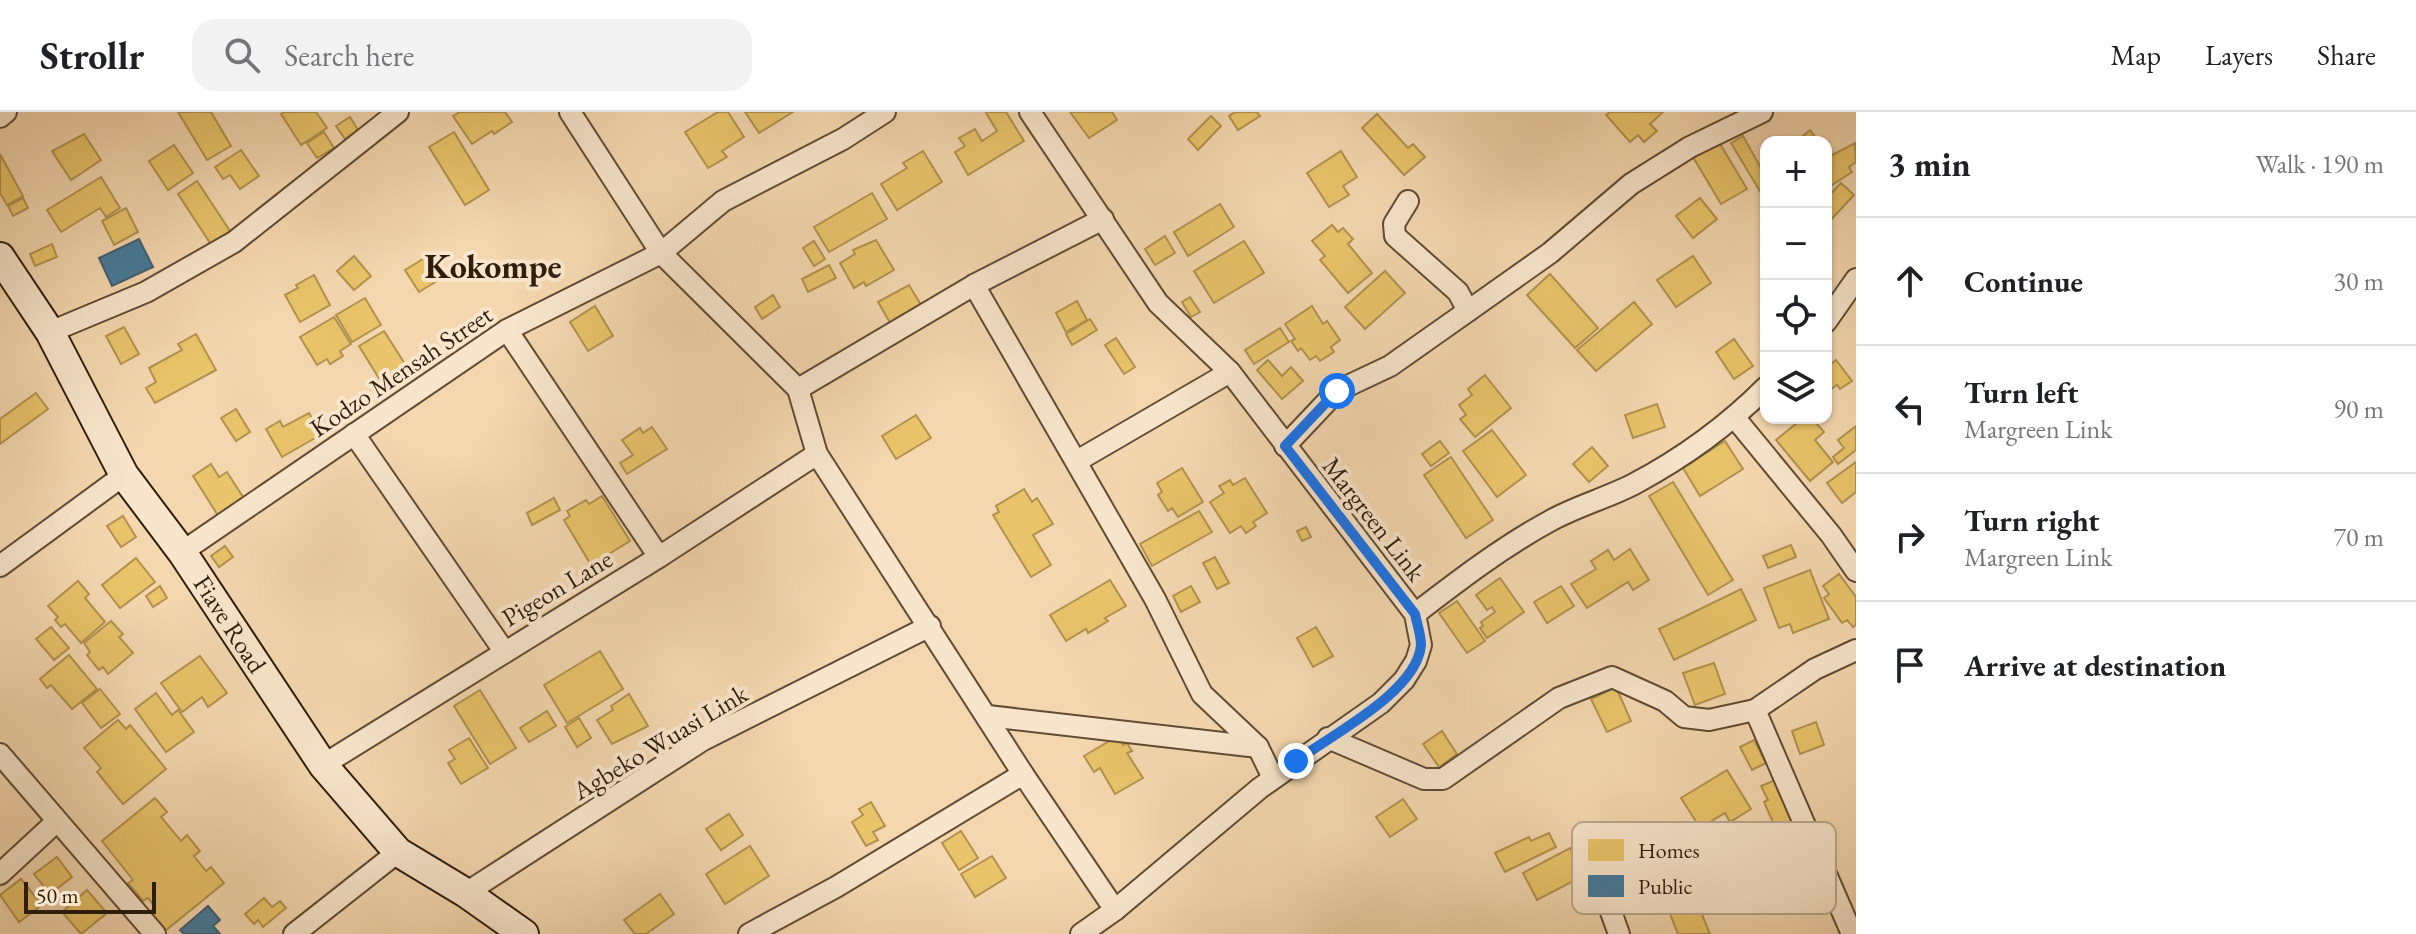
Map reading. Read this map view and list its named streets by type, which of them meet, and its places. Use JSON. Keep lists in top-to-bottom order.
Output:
{
  "streets": {
    "street": [
      "Kodzo Mensah Street",
      "Margreen Link",
      "Pigeon Lane",
      "Fiave Road",
      "Agbeko Wuasi Link"
    ]
  },
  "crossings": [
    ["Kodzo Mensah Street", "Fiave Road"],
    ["Pigeon Lane", "Fiave Road"],
    ["Fiave Road", "Agbeko Wuasi Link"]
  ],
  "districts": ["Kokompe"],
  "legend": ["Homes", "Public"],
  "scale_bar": "50 m",
  "page": {
    "header": "Strollr",
    "search": "Search here",
    "nav": ["Map", "Layers", "Share"],
    "heading": ["3 min", "Walk · 190 m"],
    "map_buttons": ["+", "−"],
    "list": [
      ["Continue", "30 m"],
      ["Turn left", "Margreen Link", "90 m"],
      ["Turn right", "Margreen Link", "70 m"],
      "Arrive at destination"
    ],
    "scale": "50 m"
  }
}
